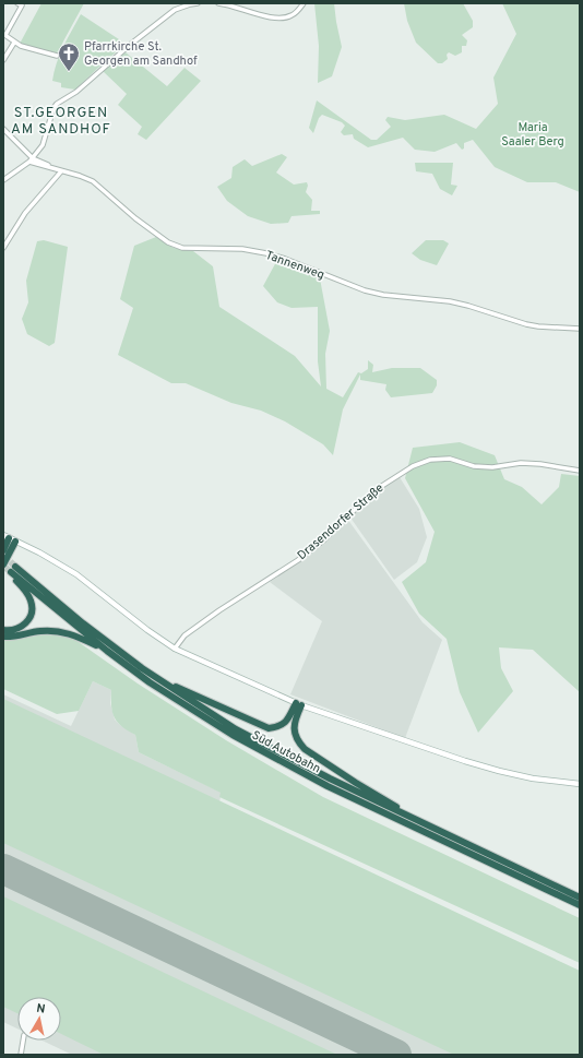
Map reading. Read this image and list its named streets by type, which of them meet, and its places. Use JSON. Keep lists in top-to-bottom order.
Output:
{
  "streets": {
    "highway": ["Süd Autobahn"],
    "street": ["Tannenweg", "Drasendorfer Straße"]
  },
  "districts": ["ST.GEORGEN AM SANDHOF"],
  "parks": ["Maria Saaler Berg"],
  "places": {
    "church": ["Pfarrkirche St. Georgen am Sandhof"]
  },
  "north": "top"
}
